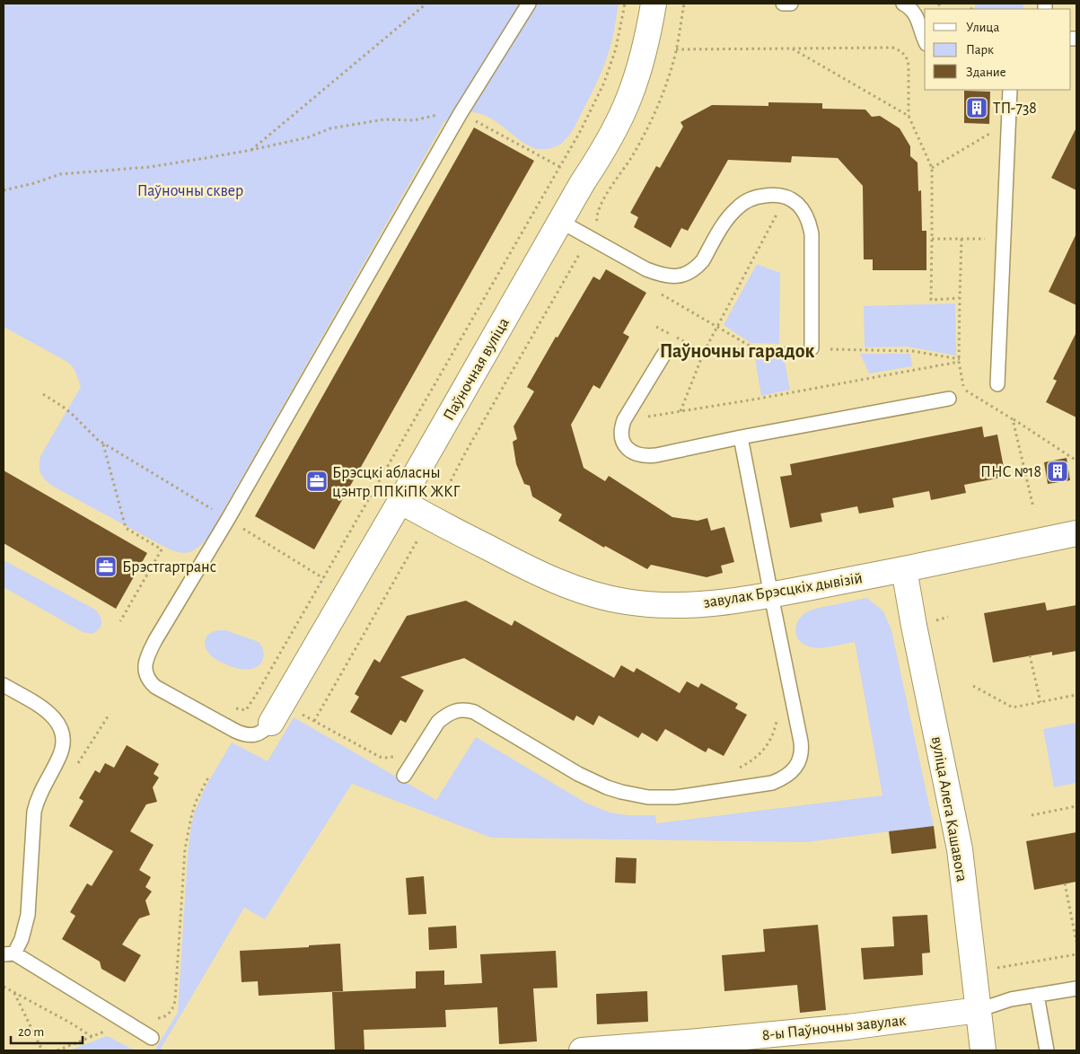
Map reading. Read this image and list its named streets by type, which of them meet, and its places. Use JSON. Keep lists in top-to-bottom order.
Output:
{
  "streets": {
    "street": [
      "Паўночная вуліца",
      "завулак Брэсцкіх дывізій",
      "вуліца Алега Кашавога",
      "8-ы Паўночны завулак"
    ]
  },
  "crossings": [
    ["Паўночная вуліца", "завулак Брэсцкіх дывізій"],
    ["завулак Брэсцкіх дывізій", "вуліца Алега Кашавога"],
    ["вуліца Алега Кашавога", "8-ы Паўночны завулак"]
  ],
  "districts": ["Паўночны гарадок"],
  "parks": ["Паўночны сквер"],
  "places": {
    "building": ["ТП-738", "ПНС №18"],
    "office": ["Брэсцкі абласны цэнтр ППКіПК ЖКГ", "Брэстгартранс"]
  },
  "legend": ["Улица", "Парк", "Здание"],
  "scale_bar": "20 m"
}
